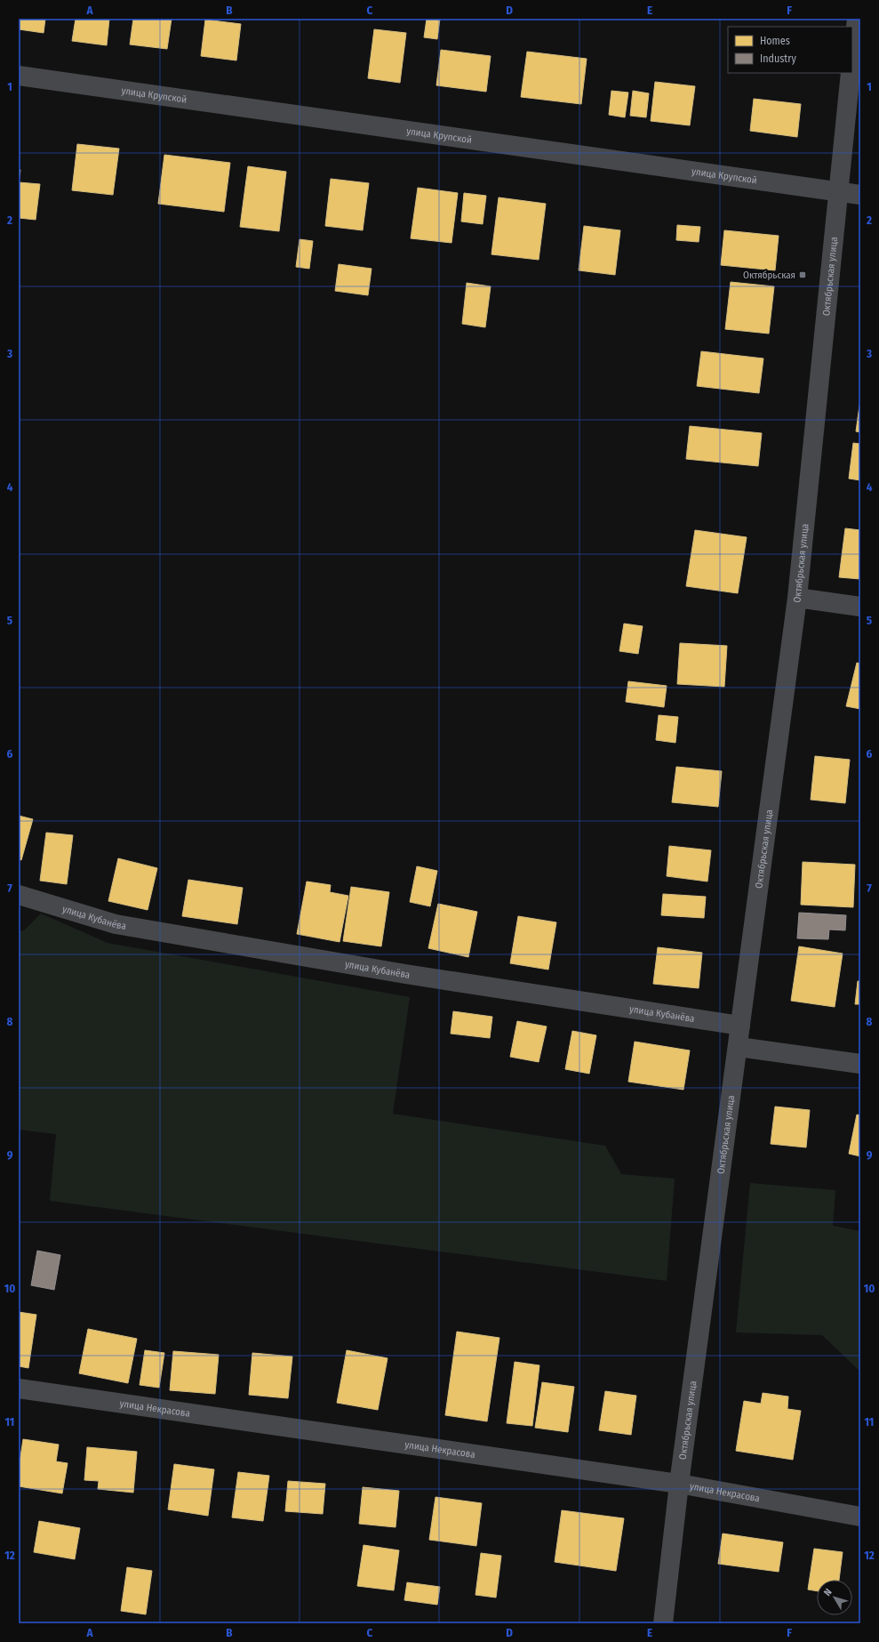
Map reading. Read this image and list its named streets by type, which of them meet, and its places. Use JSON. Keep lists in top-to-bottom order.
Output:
{
  "streets": {
    "street": [
      "улица Крупской",
      "Октябрьская улица",
      "улица Кубанёва",
      "улица Некрасова"
    ]
  },
  "crossings": [
    ["улица Крупской", "Октябрьская улица"],
    ["Октябрьская улица", "улица Кубанёва"],
    ["Октябрьская улица", "улица Некрасова"]
  ],
  "places": {
    "transit": ["Октябрьская"]
  },
  "legend": ["Homes", "Industry"],
  "north": "top left",
  "grid": {
    "columns": [
      "A",
      "B",
      "C",
      "D",
      "E",
      "F"
    ],
    "rows": [
      "1",
      "2",
      "3",
      "4",
      "5",
      "6",
      "7",
      "8",
      "9",
      "10",
      "11",
      "12"
    ]
  }
}
